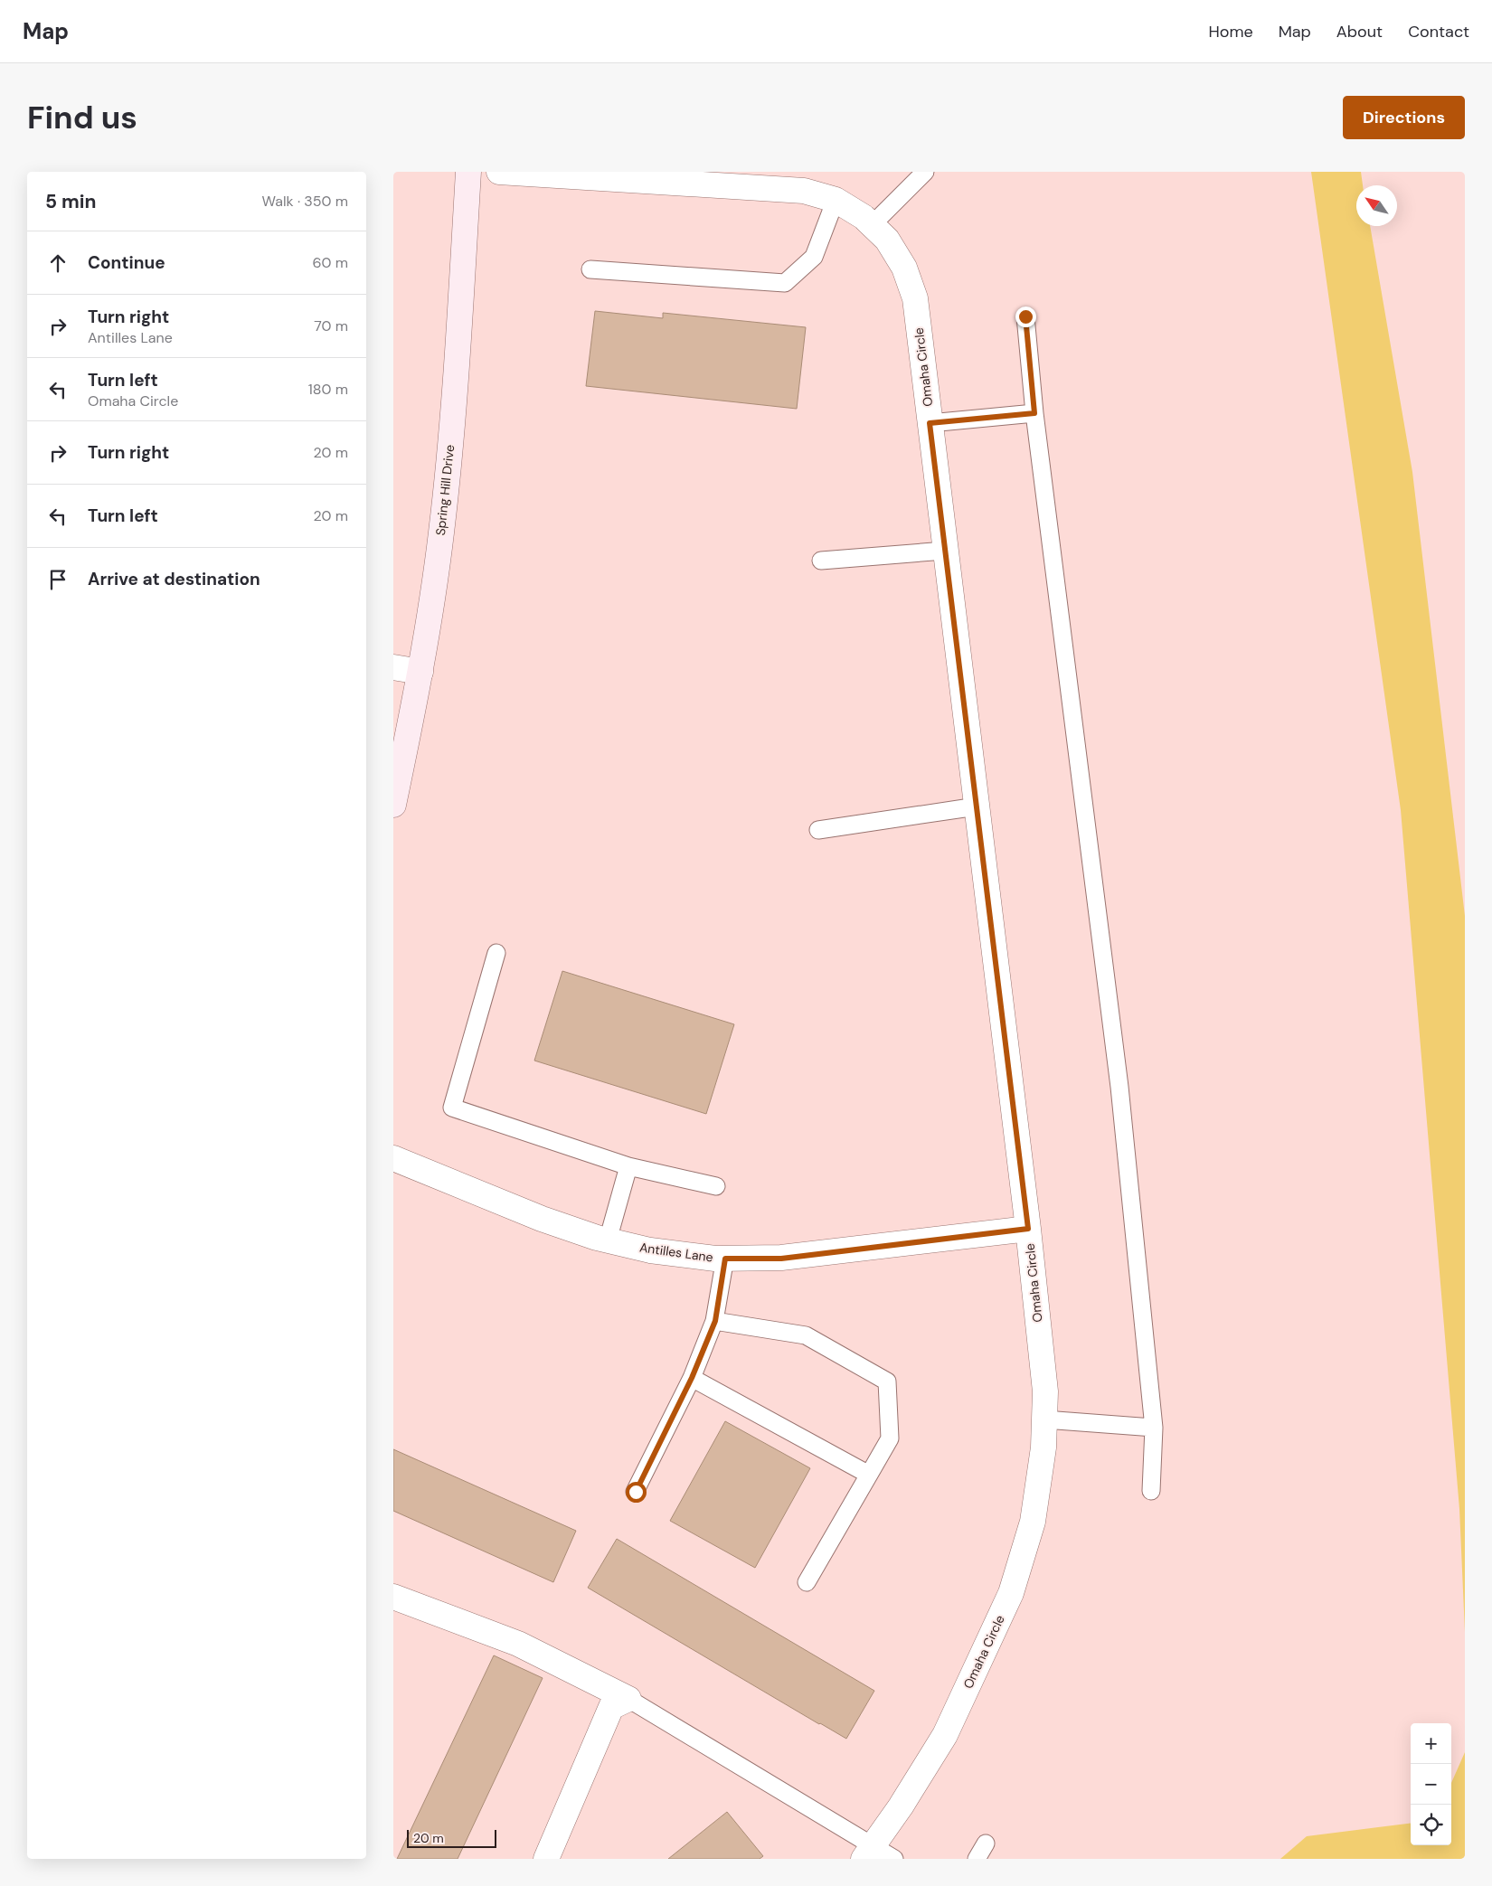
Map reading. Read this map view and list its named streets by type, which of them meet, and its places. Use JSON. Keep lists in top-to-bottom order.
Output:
{
  "streets": {
    "main road": ["Spring Hill Drive"],
    "street": ["Omaha Circle", "Antilles Lane"]
  },
  "crossings": [
    ["Omaha Circle", "Antilles Lane"]
  ],
  "scale_bar": "20 m",
  "north": "top left",
  "page": {
    "header": "Map",
    "nav": [
      "Home",
      "Map",
      "About",
      "Contact"
    ],
    "buttons": "Directions",
    "title": "Find us",
    "heading": ["5 min", "Walk · 350 m"],
    "list": [
      ["Continue", "60 m"],
      ["Turn right", "Antilles Lane", "70 m"],
      ["Turn left", "Omaha Circle", "180 m"],
      ["Turn right", "20 m"],
      ["Turn left", "20 m"],
      "Arrive at destination"
    ],
    "map_buttons": ["+", "−"],
    "scale": "20 m"
  }
}
